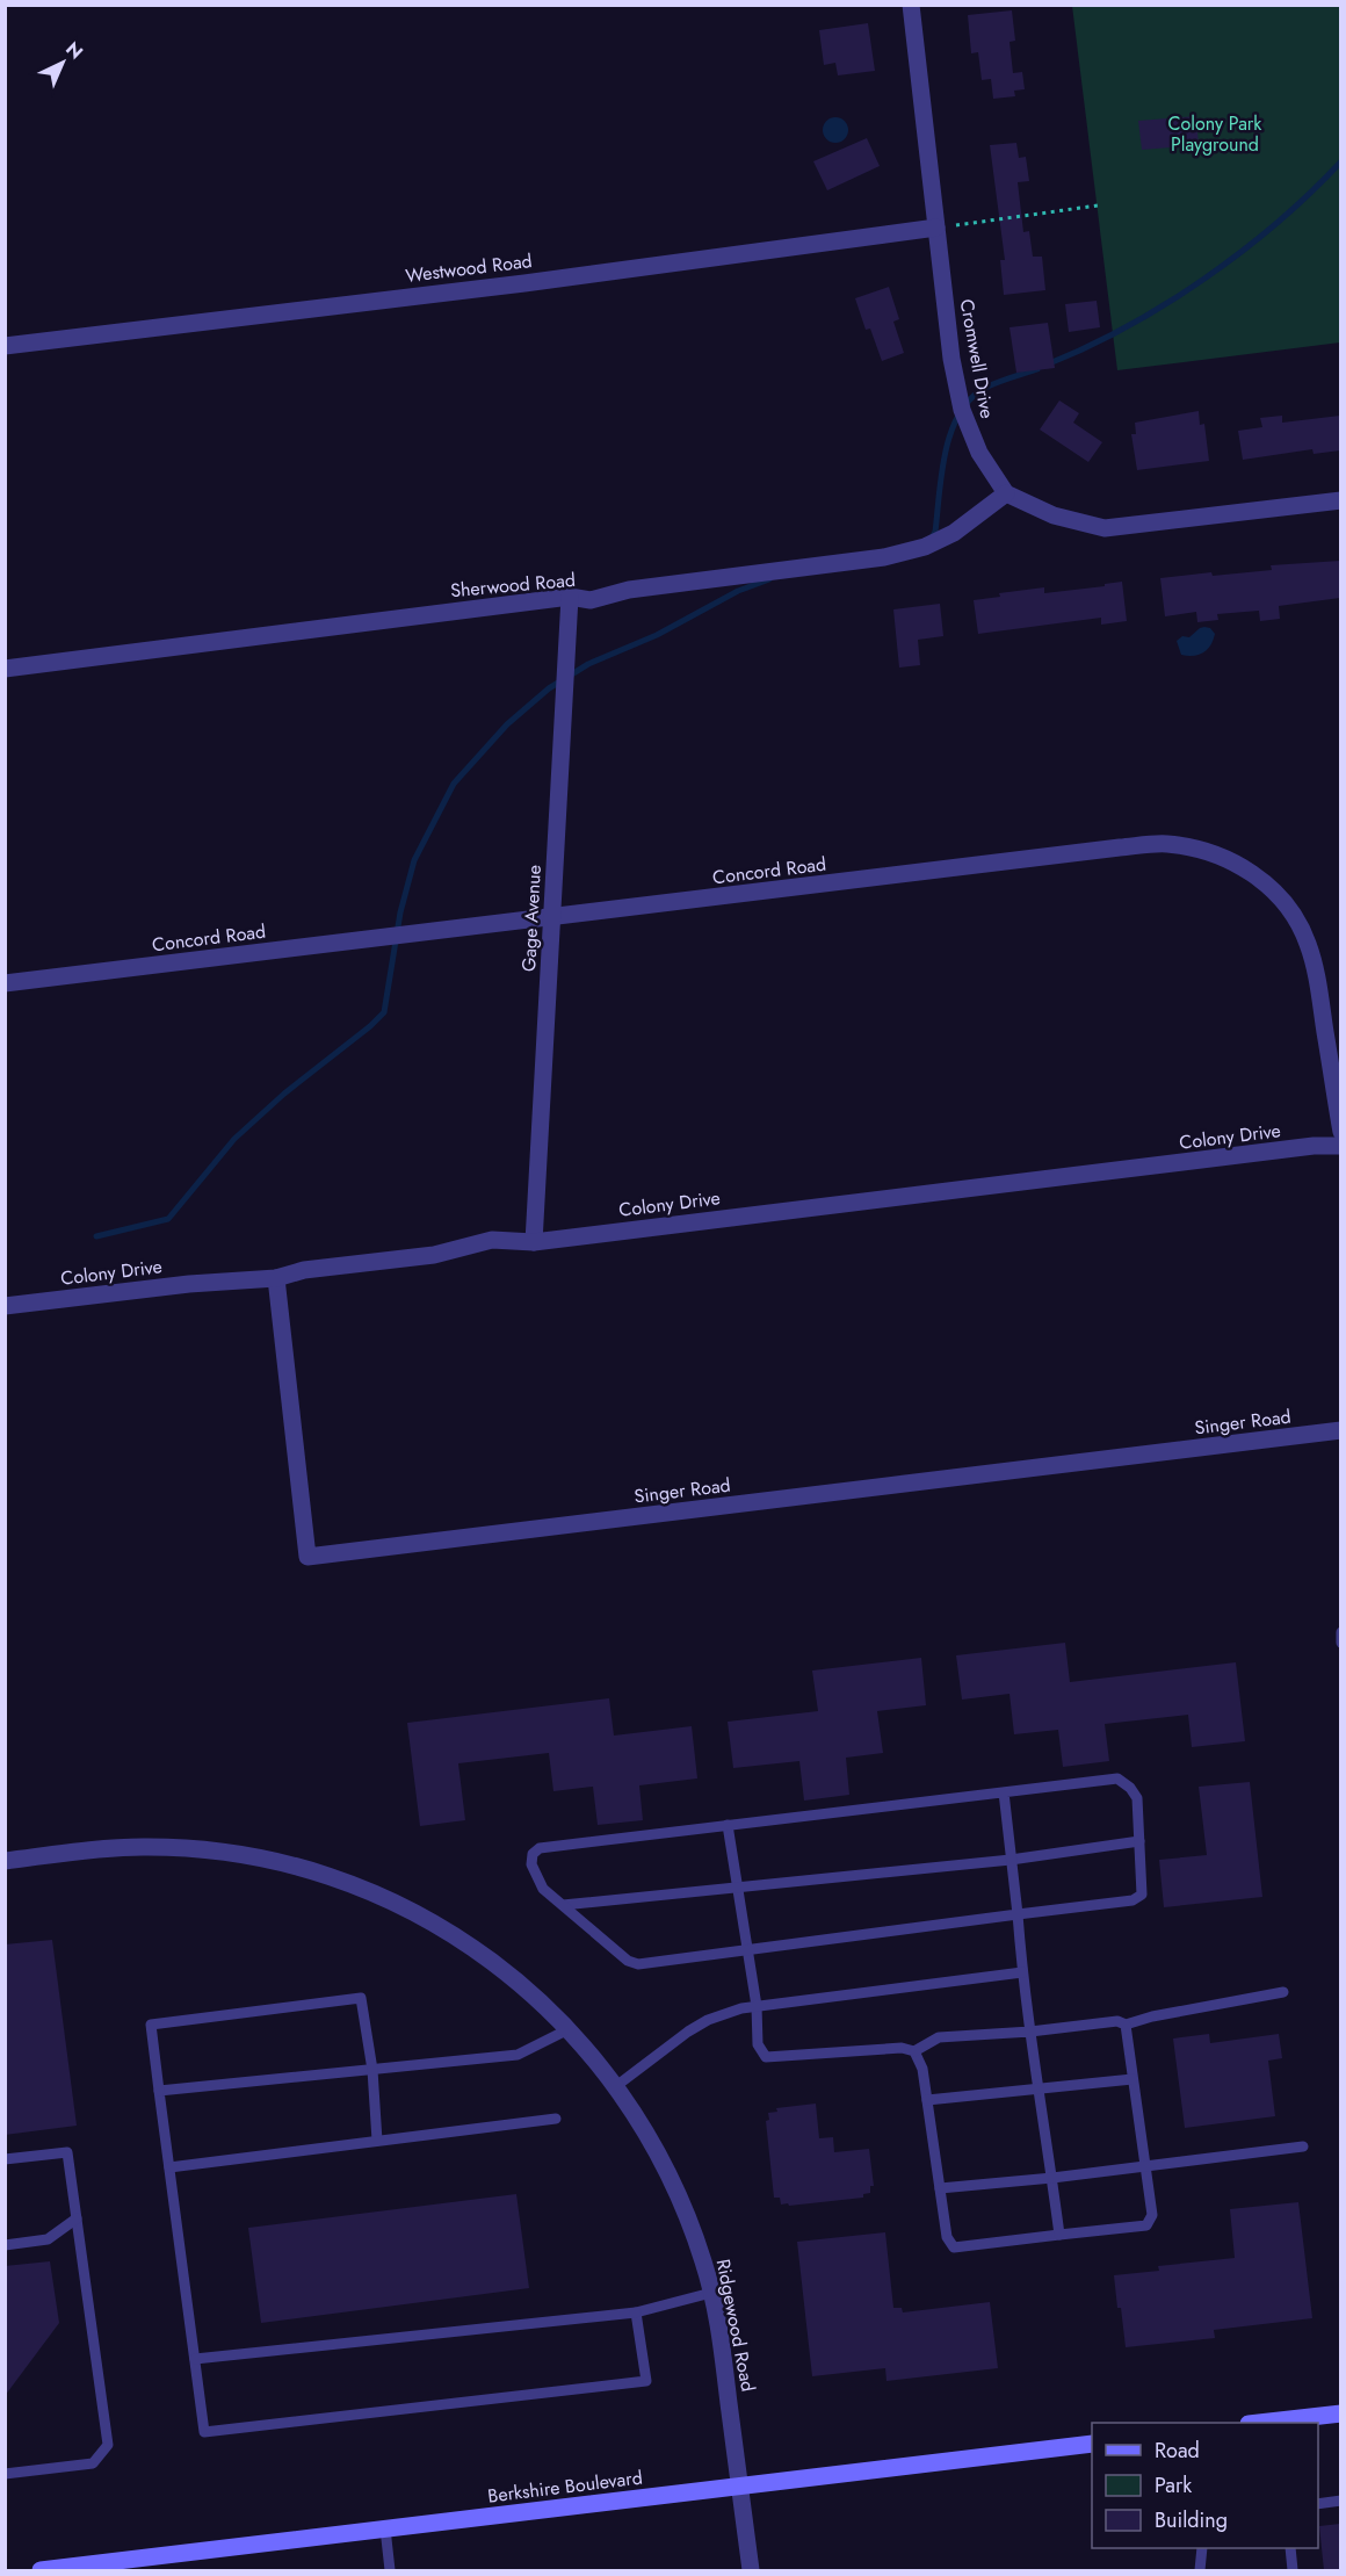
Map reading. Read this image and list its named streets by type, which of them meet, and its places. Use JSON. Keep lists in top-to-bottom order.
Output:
{
  "streets": {
    "main road": ["Berkshire Boulevard"],
    "street": [
      "Westwood Road",
      "Cromwell Drive",
      "Sherwood Road",
      "Concord Road",
      "Gage Avenue",
      "Colony Drive",
      "Singer Road",
      "Ridgewood Road"
    ]
  },
  "crossings": [
    ["Westwood Road", "Cromwell Drive"],
    ["Cromwell Drive", "Sherwood Road"],
    ["Sherwood Road", "Gage Avenue"],
    ["Concord Road", "Gage Avenue"],
    ["Gage Avenue", "Colony Drive"],
    ["Colony Drive", "Singer Road"],
    ["Ridgewood Road", "Berkshire Boulevard"]
  ],
  "parks": ["Colony Park Playground"],
  "legend": ["Road", "Park", "Building"],
  "north": "top right"
}
